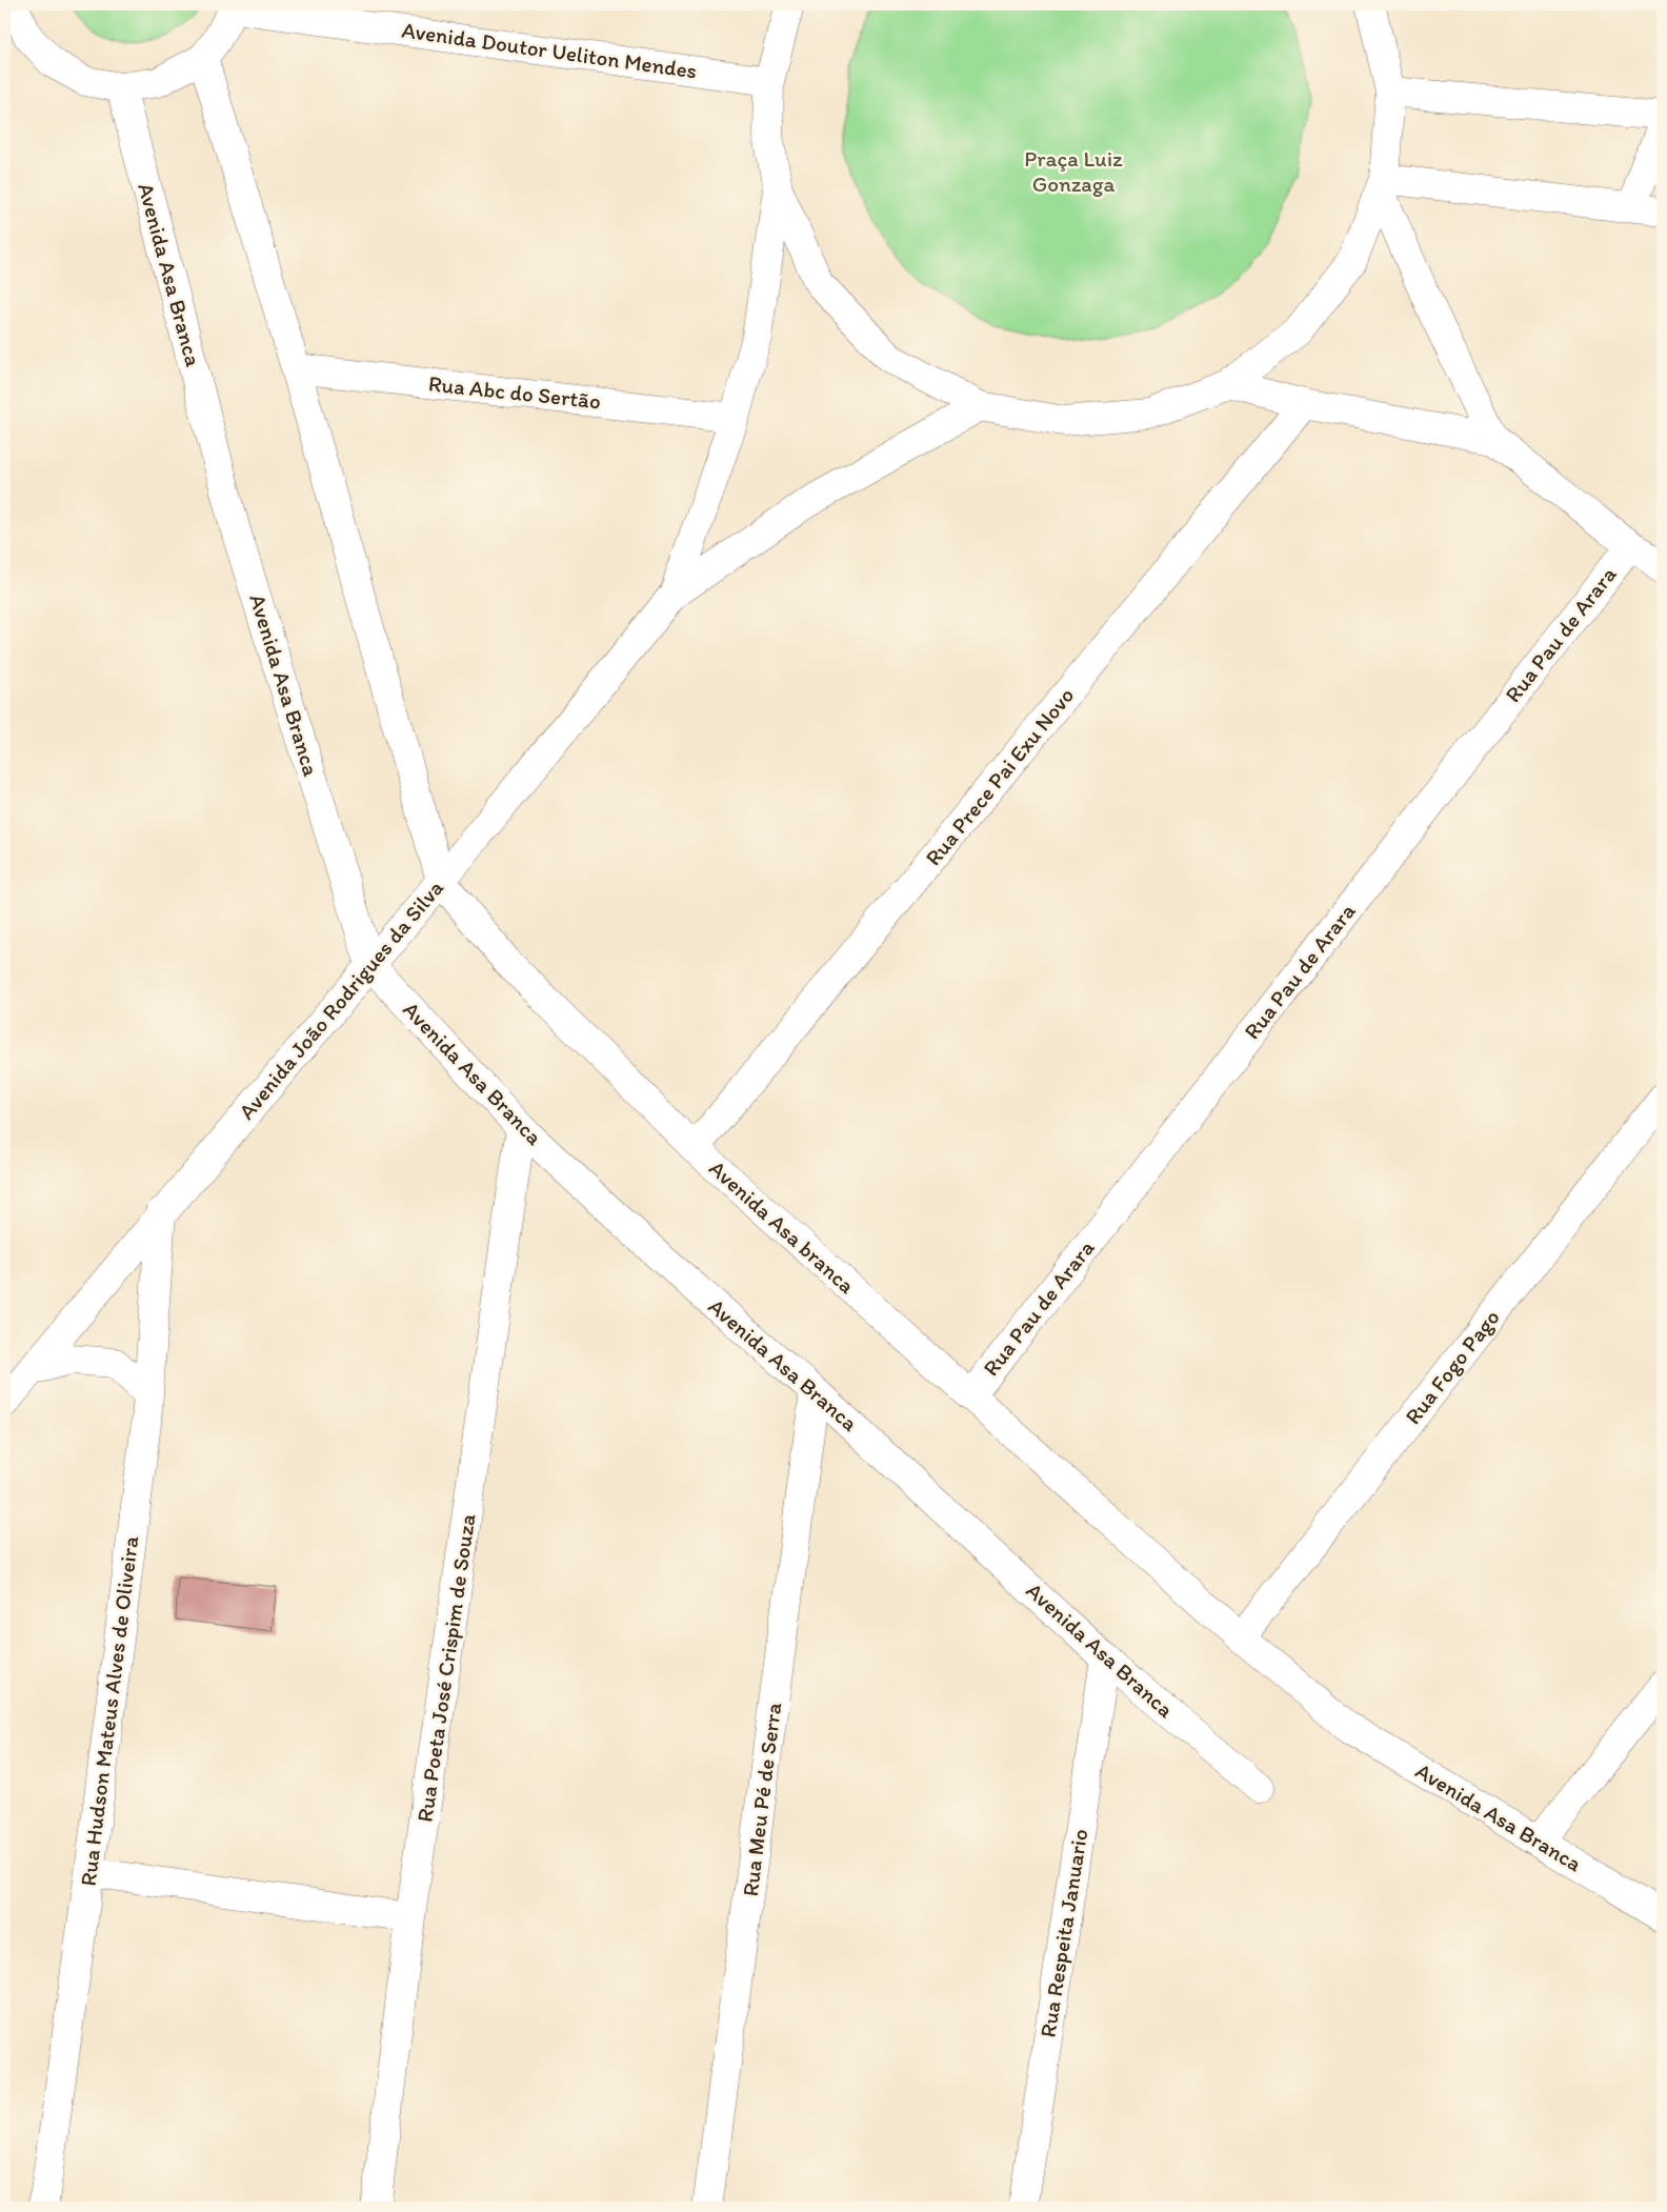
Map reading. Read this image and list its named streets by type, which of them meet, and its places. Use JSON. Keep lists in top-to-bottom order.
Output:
{
  "streets": {
    "street": [
      "Avenida Doutor Ueliton Mendes",
      "Avenida Asa Branca",
      "Rua Abc do Sertão",
      "Rua Pau de Arara",
      "Rua Prece Pai Exu Novo",
      "Avenida João Rodrigues da Silva",
      "Avenida Asa branca",
      "Rua Fogo Pago",
      "Rua Poeta José Crispim de Souza",
      "Rua Hudson Mateus Alves de Oliveira",
      "Rua Meu Pé de Serra",
      "Rua Respeita Januario"
    ]
  },
  "crossings": [
    ["Avenida Asa Branca", "Avenida João Rodrigues da Silva"],
    ["Avenida Asa Branca", "Avenida Asa branca"],
    ["Avenida Asa Branca", "Rua Fogo Pago"],
    ["Avenida Asa Branca", "Rua Poeta José Crispim de Souza"],
    ["Avenida Asa Branca", "Rua Meu Pé de Serra"],
    ["Avenida Asa Branca", "Rua Respeita Januario"],
    ["Rua Abc do Sertão", "Avenida João Rodrigues da Silva"],
    ["Rua Pau de Arara", "Avenida Asa branca"],
    ["Rua Prece Pai Exu Novo", "Avenida Asa branca"],
    ["Avenida João Rodrigues da Silva", "Avenida Asa branca"],
    ["Avenida João Rodrigues da Silva", "Rua Hudson Mateus Alves de Oliveira"]
  ],
  "parks": ["Praça Luiz Gonzaga"]
}
